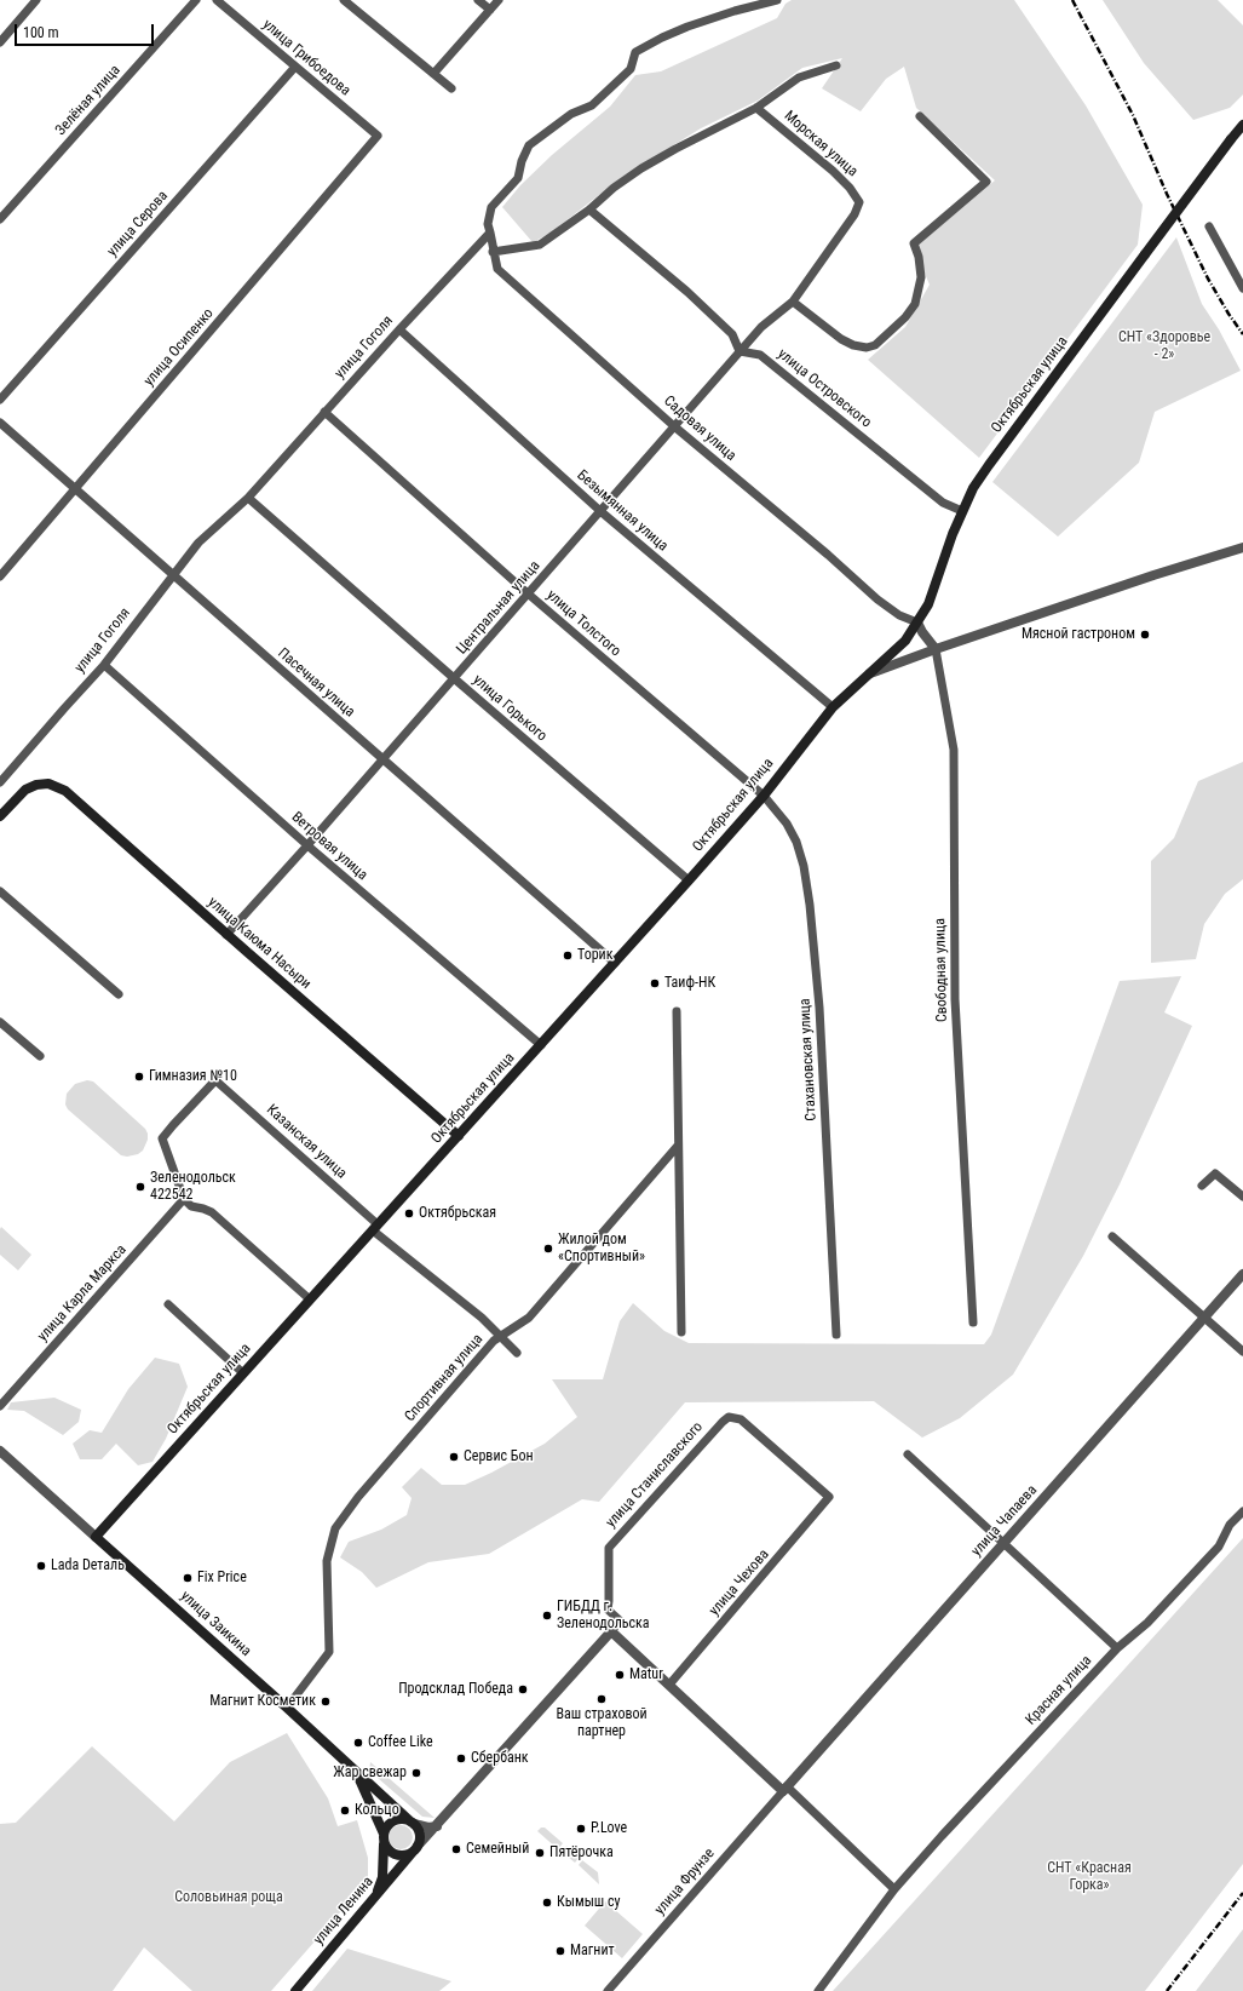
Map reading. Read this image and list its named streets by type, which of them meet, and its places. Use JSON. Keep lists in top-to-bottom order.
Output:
{
  "streets": {
    "main road": [
      "Октябрьская улица",
      "улица Каюма Насыри",
      "улица Заикина",
      "улица Ленина"
    ],
    "street": [
      "улица Грибоедова",
      "Зелёная улица",
      "Морская улица",
      "улица Серова",
      "улица Осипенко",
      "улица Гоголя",
      "улица Островского",
      "Садовая улица",
      "Безымянная улица",
      "Центральная улица",
      "улица Толстого",
      "Пасечная улица",
      "улица Горького",
      "Ветровая улица",
      "Свободная улица",
      "Стахановская улица",
      "Казанская улица",
      "улица Карла Маркса",
      "Спортивная улица",
      "улица Станиславского",
      "улица Чапаева",
      "улица Чехова",
      "Красная улица",
      "улица Фрунзе"
    ]
  },
  "crossings": [
    ["улица Грибоедова", "улица Серова"],
    ["улица Грибоедова", "улица Осипенко"],
    ["Морская улица", "Центральная улица"],
    ["улица Осипенко", "Пасечная улица"],
    ["улица Гоголя", "Садовая улица"],
    ["улица Гоголя", "Безымянная улица"],
    ["улица Гоголя", "улица Толстого"],
    ["улица Гоголя", "Пасечная улица"],
    ["улица Гоголя", "улица Горького"],
    ["улица Гоголя", "Ветровая улица"],
    ["Октябрьская улица", "улица Островского"],
    ["Октябрьская улица", "Садовая улица"],
    ["Октябрьская улица", "Безымянная улица"],
    ["Октябрьская улица", "улица Толстого"],
    ["Октябрьская улица", "Пасечная улица"],
    ["Октябрьская улица", "улица Горького"],
    ["Октябрьская улица", "Ветровая улица"],
    ["Октябрьская улица", "улица Каюма Насыри"],
    ["Октябрьская улица", "Свободная улица"],
    ["Октябрьская улица", "Стахановская улица"],
    ["Октябрьская улица", "Казанская улица"],
    ["Октябрьская улица", "улица Заикина"],
    ["улица Островского", "Центральная улица"],
    ["Садовая улица", "Центральная улица"],
    ["Садовая улица", "Свободная улица"],
    ["Безымянная улица", "Центральная улица"],
    ["Центральная улица", "улица Толстого"],
    ["Центральная улица", "Пасечная улица"],
    ["Центральная улица", "улица Горького"],
    ["Центральная улица", "Ветровая улица"],
    ["Центральная улица", "улица Каюма Насыри"],
    ["улица Толстого", "Стахановская улица"],
    ["Казанская улица", "улица Карла Маркса"],
    ["Казанская улица", "Спортивная улица"],
    ["Спортивная улица", "улица Заикина"],
    ["улица Станиславского", "улица Чехова"],
    ["улица Станиславского", "улица Ленина"],
    ["улица Чапаева", "улица Фрунзе"],
    ["улица Заикина", "улица Ленина"]
  ],
  "parks": ["СНТ «Здоровье - 2»", "СНТ «Красная Горка»", "Соловьиная роща"],
  "places": [
    "Мясной гастроном",
    "Торик",
    "Таиф-НК",
    "Гимназия №10",
    "Зеленодольск 422542",
    "Октябрьская",
    "Жилой дом «Спортивный»",
    "Сервис Бон",
    "Lada Dеталь",
    "Fix Price",
    "ГИБДД г. Зеленодольска",
    "Matur",
    "Продсклад Победа",
    "Ваш страховой партнер",
    "Магнит Косметик",
    "Coffee Like",
    "Сбербанк",
    "Жар свежар",
    "Кольцо",
    "P.Love",
    "Семейный",
    "Пятёрочка",
    "Кымыш су",
    "Магнит"
  ],
  "scale_bar": "100 m"
}
